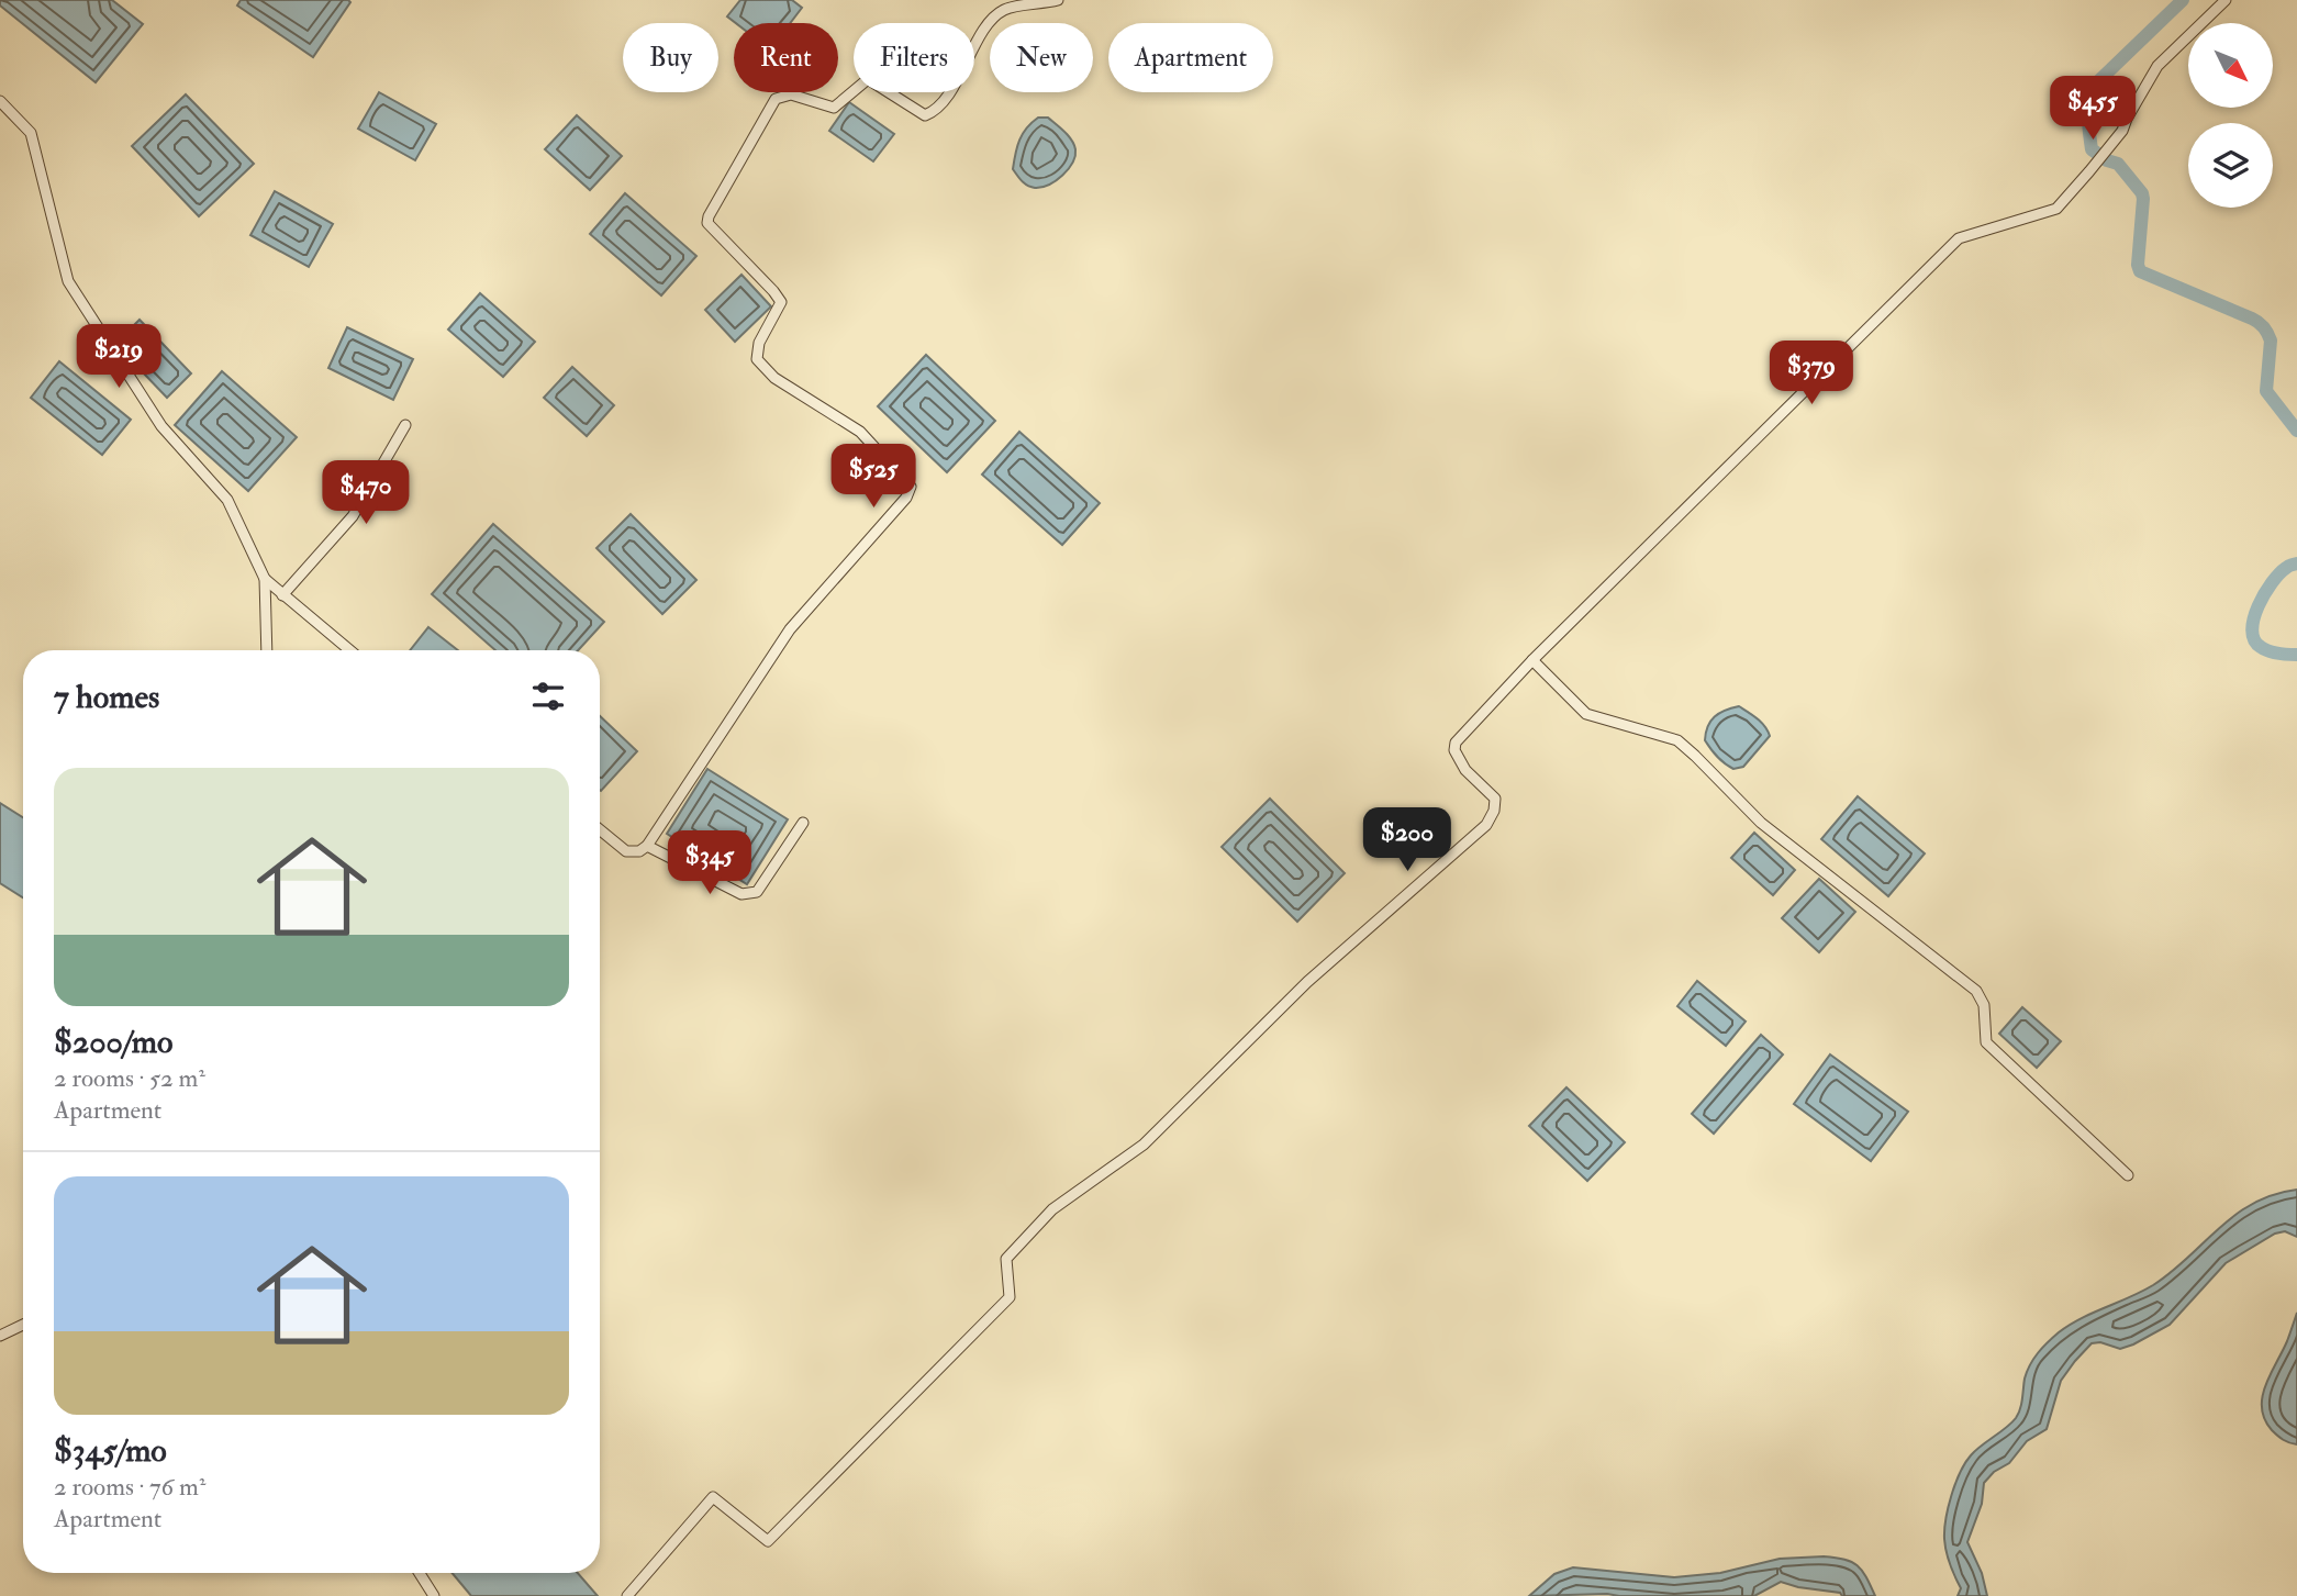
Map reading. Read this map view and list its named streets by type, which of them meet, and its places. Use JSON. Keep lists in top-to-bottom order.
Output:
{
  "north": "bottom right",
  "page": {
    "chip": [
      "Buy",
      "Rent",
      "Filters",
      "New",
      "Apartment"
    ],
    "price": [
      "$455",
      "$219",
      "$379",
      "$525",
      "$470",
      "$200",
      "$345"
    ],
    "heading": "7 homes",
    "list": [
      {
        "name": "$200/mo",
        "note": "2 rooms · 52 m² · Apartment"
      },
      {
        "name": "$345/mo",
        "note": "2 rooms · 76 m² · Apartment"
      }
    ]
  }
}
